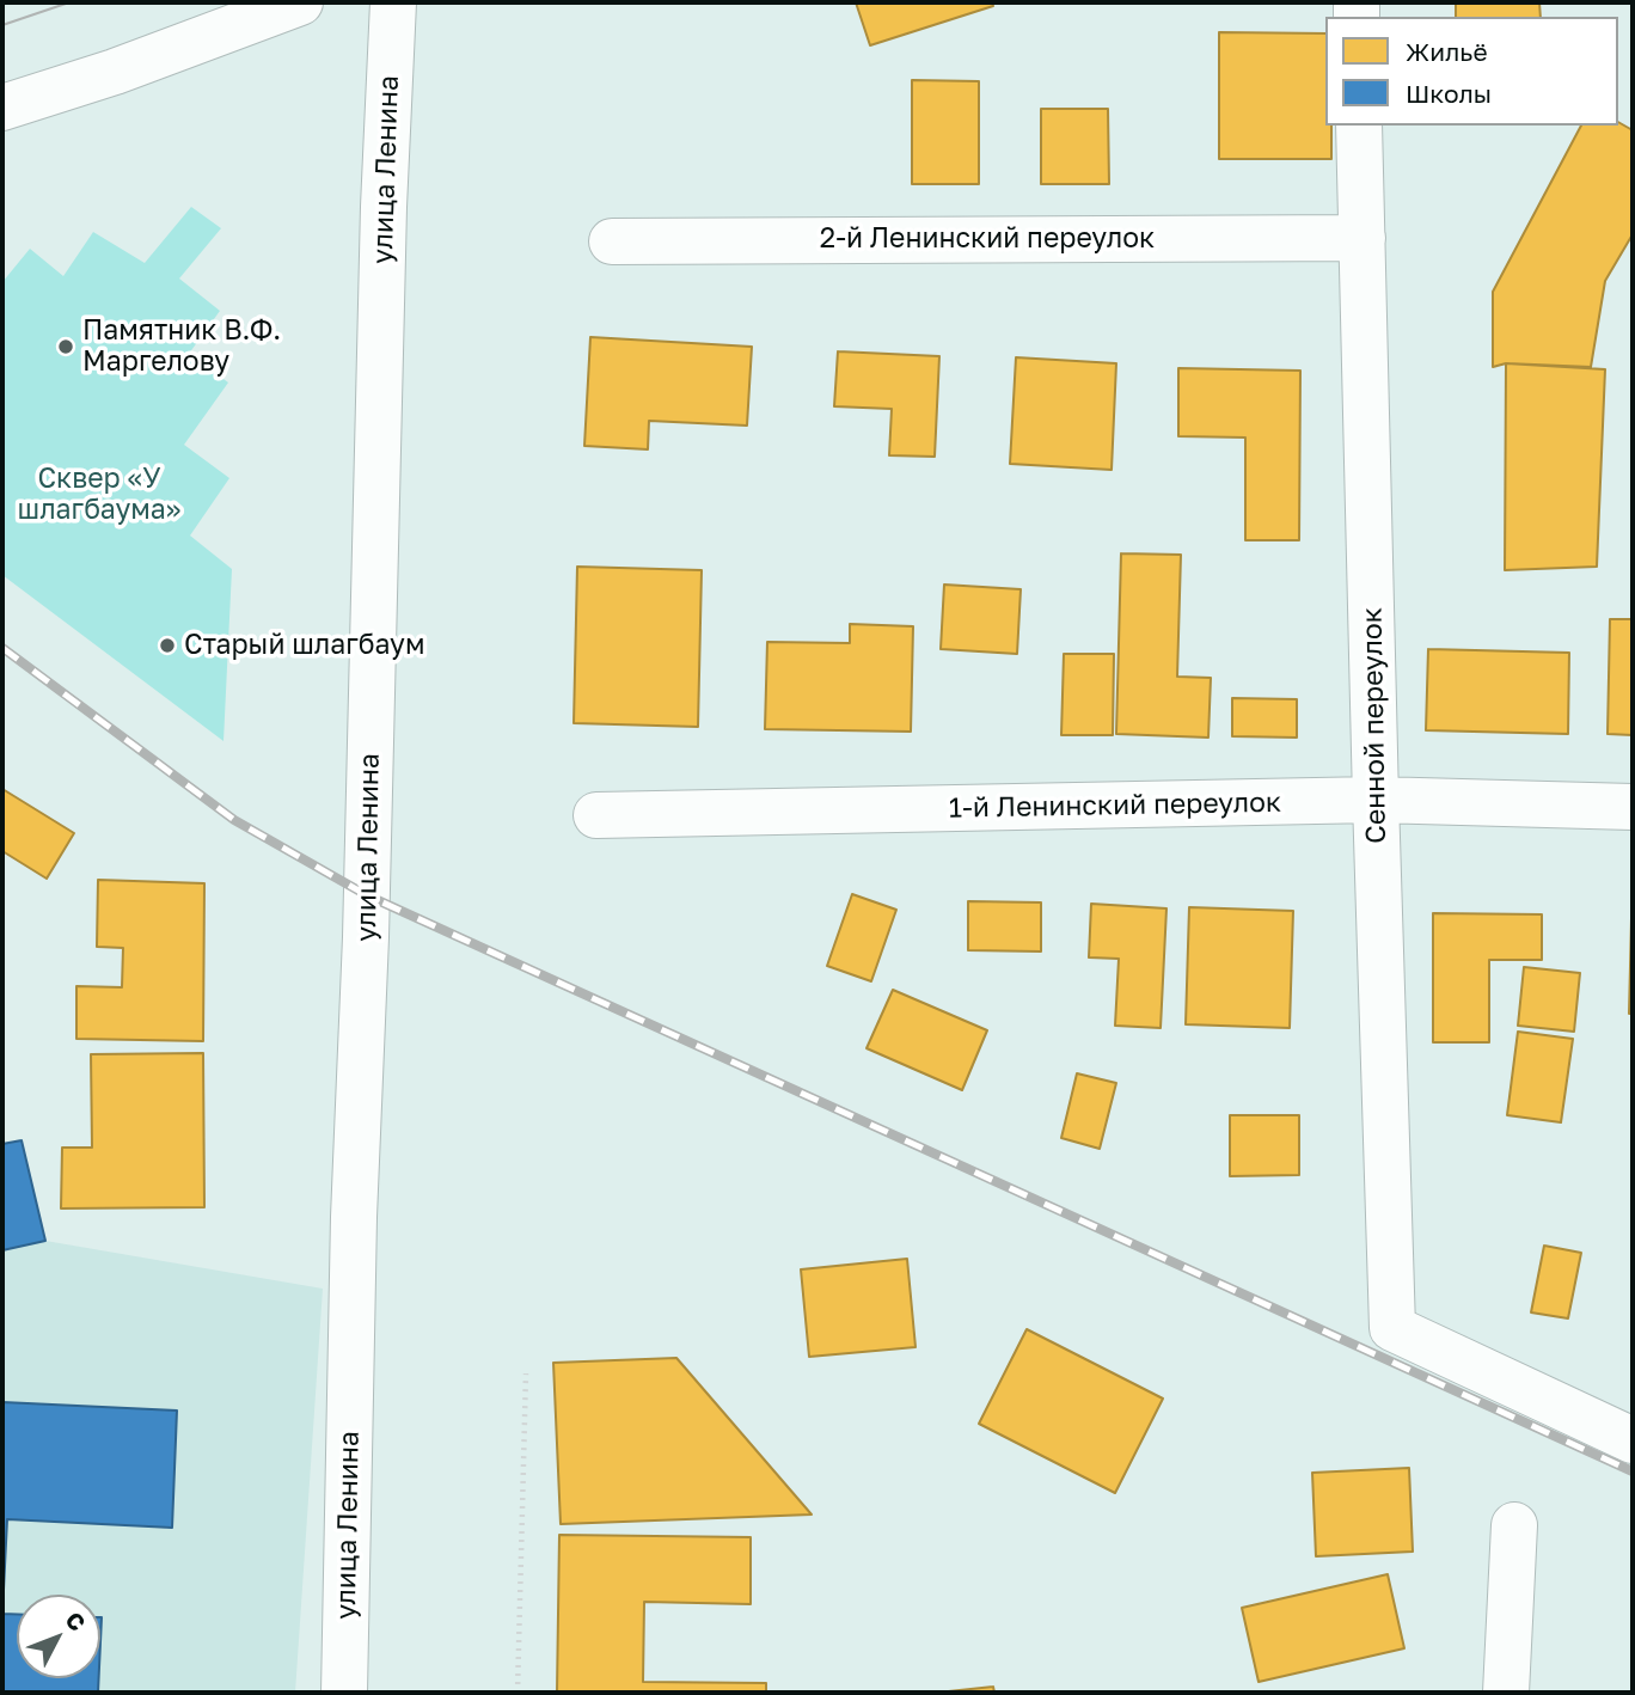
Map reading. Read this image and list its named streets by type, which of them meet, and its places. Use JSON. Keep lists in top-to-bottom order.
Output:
{
  "streets": {
    "street": [
      "улица Ленина",
      "2-й Ленинский переулок",
      "Сенной переулок",
      "1-й Ленинский переулок"
    ]
  },
  "crossings": [
    ["2-й Ленинский переулок", "Сенной переулок"],
    ["Сенной переулок", "1-й Ленинский переулок"]
  ],
  "parks": ["Сквер «У шлагбаума»"],
  "places": ["Памятник В.Ф. Маргелову", "Старый шлагбаум"],
  "legend": ["Жильё", "Школы"],
  "north": "top right"
}
